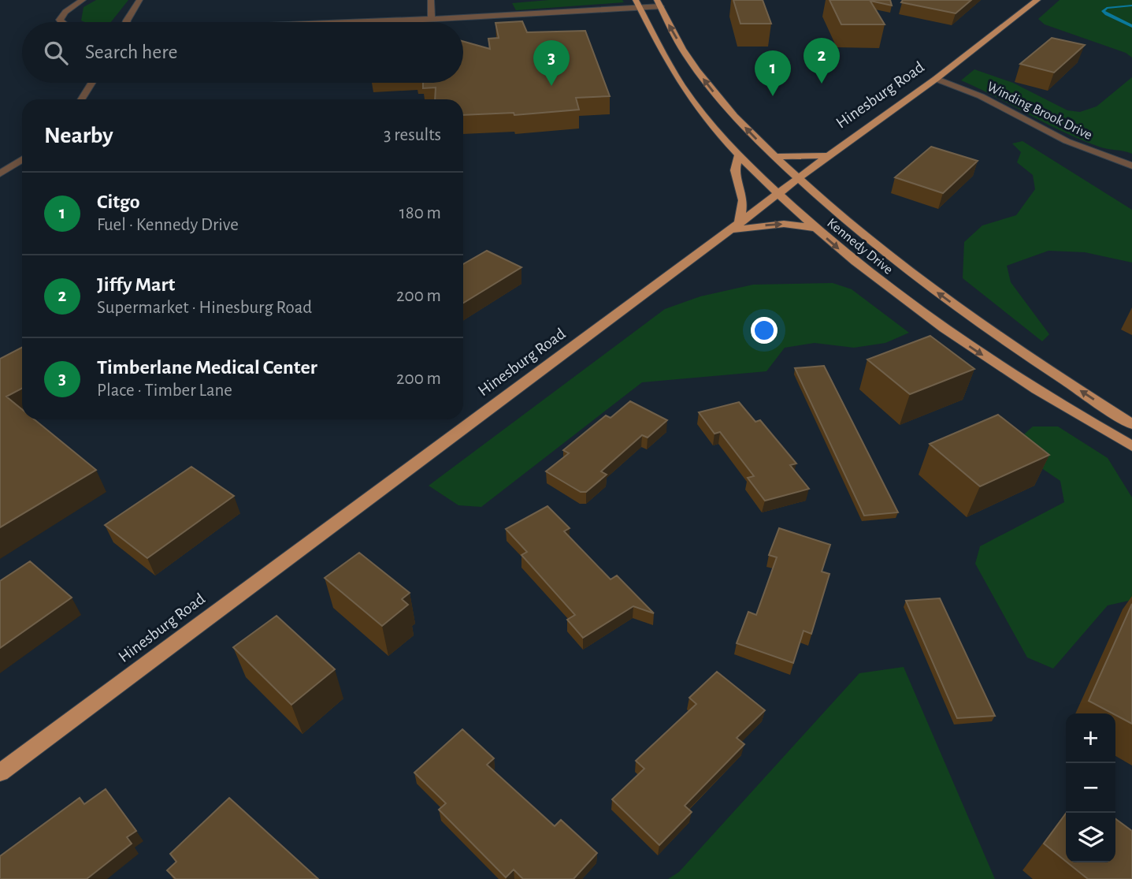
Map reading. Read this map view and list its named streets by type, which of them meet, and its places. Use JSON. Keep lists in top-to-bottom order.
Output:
{
  "streets": {
    "main road": ["Hinesburg Road", "Kennedy Drive"],
    "street": ["Winding Brook Drive"]
  },
  "crossings": [
    ["Hinesburg Road", "Winding Brook Drive"],
    ["Hinesburg Road", "Kennedy Drive"]
  ],
  "page": {
    "search": "Search here",
    "pins": ["2", "3", "1"],
    "heading": ["Nearby", "3 results"],
    "list": [
      {
        "mark": "1",
        "name": "Citgo",
        "note": "Fuel · Kennedy Drive",
        "value": "180 m"
      },
      {
        "mark": "2",
        "name": "Jiffy Mart",
        "note": "Supermarket · Hinesburg Road",
        "value": "200 m"
      },
      {
        "mark": "3",
        "name": "Timberlane Medical Center",
        "note": "Place · Timber Lane",
        "value": "200 m"
      }
    ],
    "map_buttons": ["+", "−"]
  }
}
